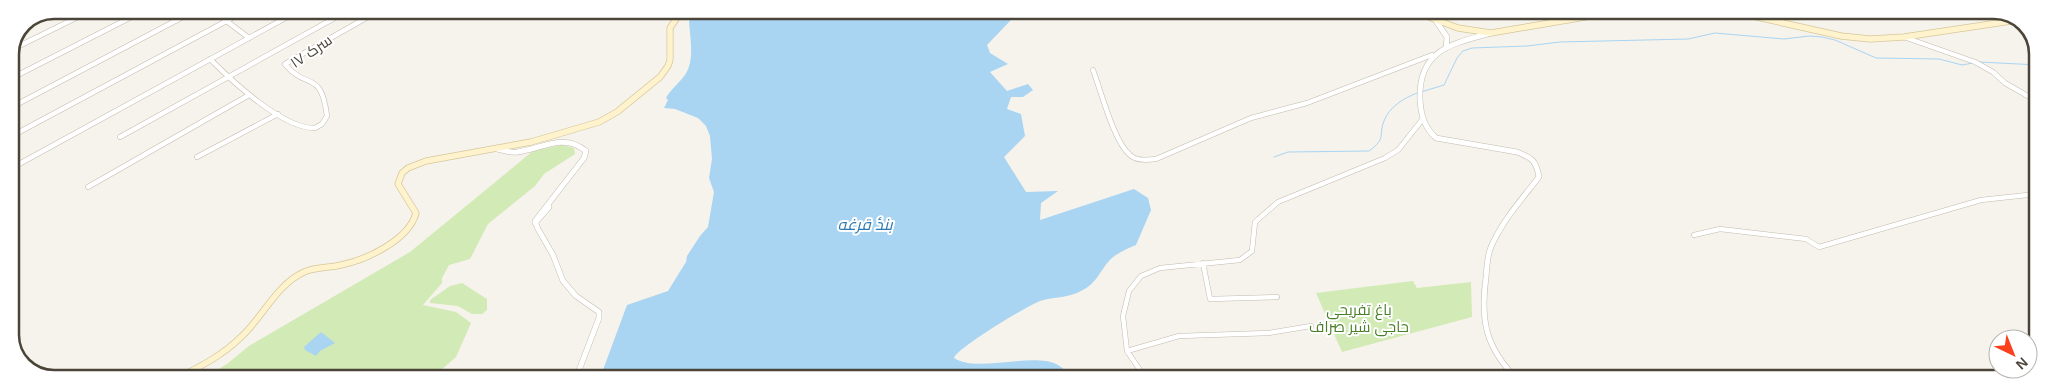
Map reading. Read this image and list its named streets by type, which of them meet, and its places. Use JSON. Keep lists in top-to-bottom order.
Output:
{
  "streets": {
    "street": ["سرک ۱۷"]
  },
  "water": ["بندٔ قرغه"],
  "parks": ["باغ تفریحی حاجی شیر صراف"],
  "north": "bottom right"
}
